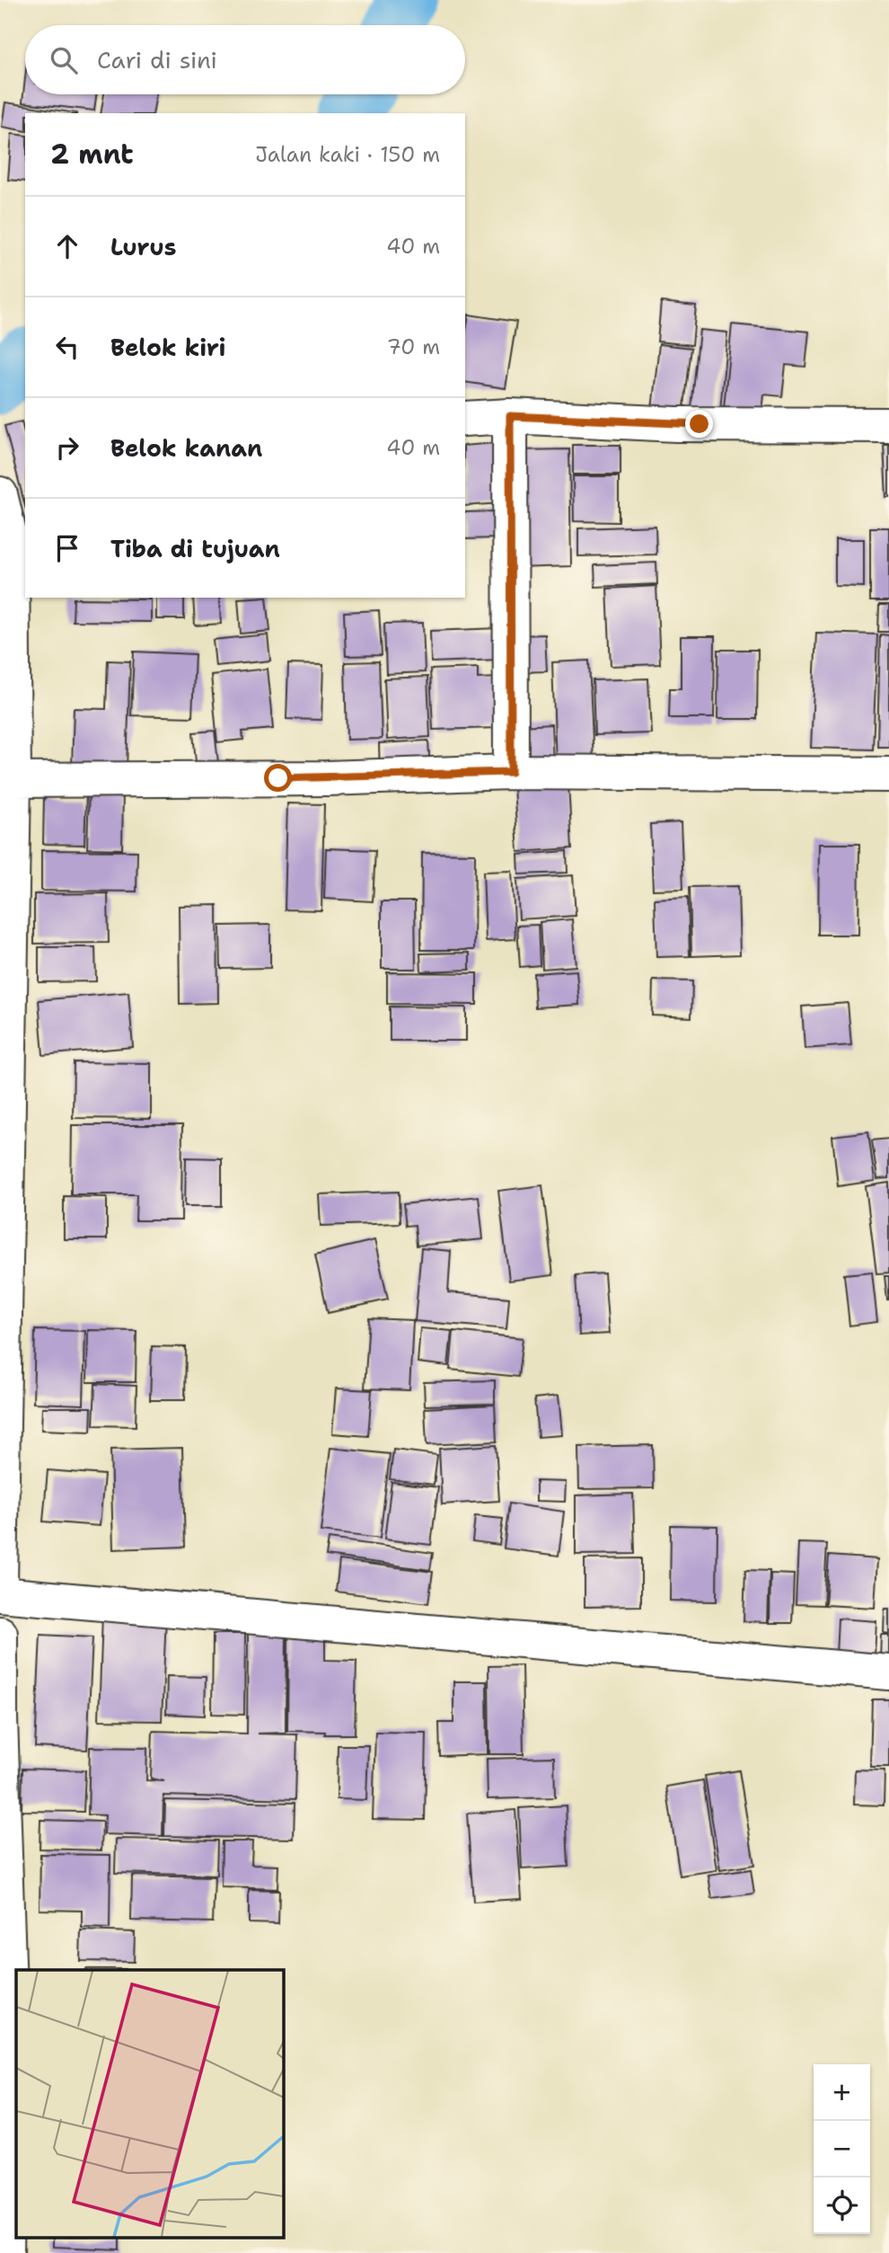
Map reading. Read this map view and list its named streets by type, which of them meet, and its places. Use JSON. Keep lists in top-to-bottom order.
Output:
{
  "page": {
    "search": "Cari di sini",
    "heading": ["2 mnt", "Jalan kaki · 150 m"],
    "list": [
      ["Lurus", "40 m"],
      ["Belok kiri", "70 m"],
      ["Belok kanan", "40 m"],
      "Tiba di tujuan"
    ],
    "map_buttons": ["+", "−"]
  }
}
